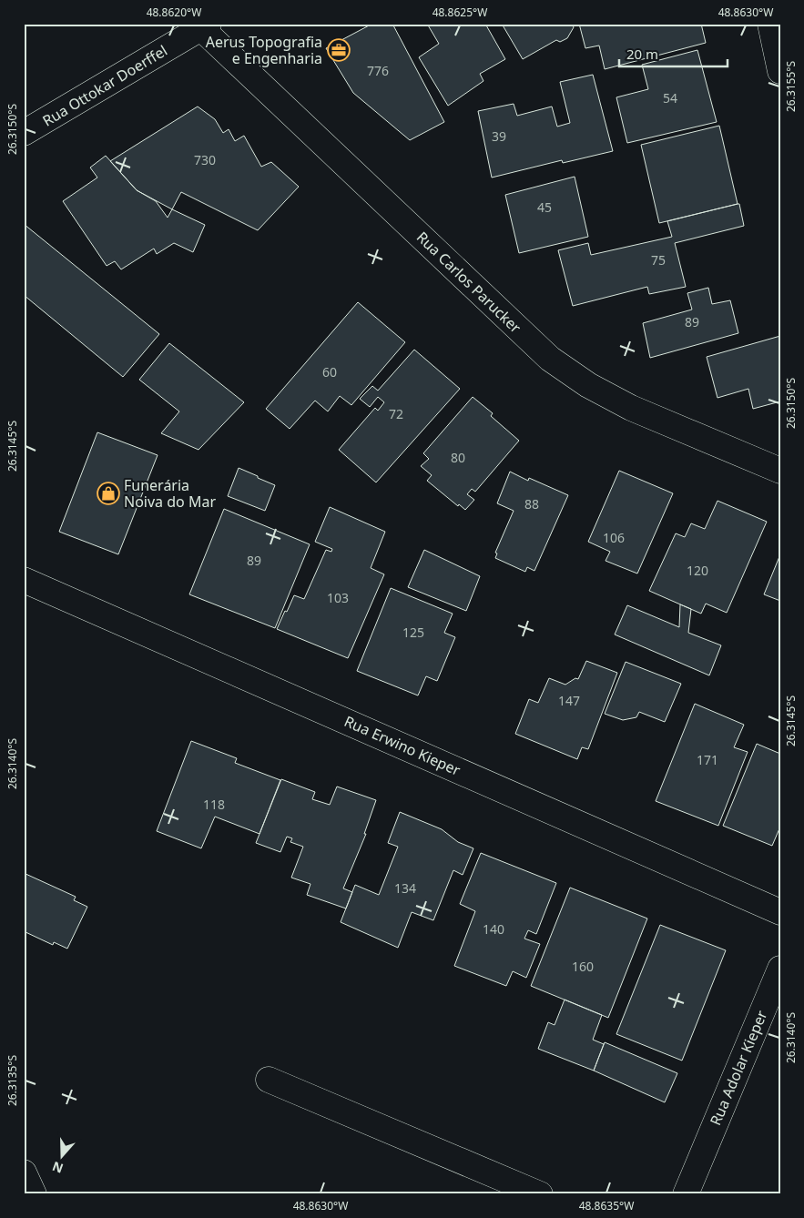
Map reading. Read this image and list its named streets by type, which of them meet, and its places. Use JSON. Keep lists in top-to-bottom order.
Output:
{
  "streets": {
    "street": [
      "Rua Ottokar Doerffel",
      "Rua Carlos Parucker",
      "Rua Erwino Kieper",
      "Rua Adolar Kieper"
    ]
  },
  "crossings": [
    ["Rua Ottokar Doerffel", "Rua Carlos Parucker"]
  ],
  "places": {
    "office": ["Aerus Topografia e Engenharia"],
    "shop": ["Funerária Noiva do Mar"]
  },
  "house_numbers": [
    "776",
    "54",
    "39",
    "730",
    "45",
    "75",
    "89",
    "60",
    "72",
    "80",
    "88",
    "106",
    "89",
    "120",
    "103",
    "125",
    "147",
    "171",
    "118",
    "134",
    "140",
    "160"
  ],
  "scale_bar": "20 m",
  "north": "bottom",
  "coordinates": [
    "48.8620°W",
    "48.8625°W",
    "48.8630°W",
    "26.3155°S",
    "26.3150°S",
    "26.3145°S",
    "26.3140°S",
    "26.3135°S",
    "48.8635°W"
  ]
}
